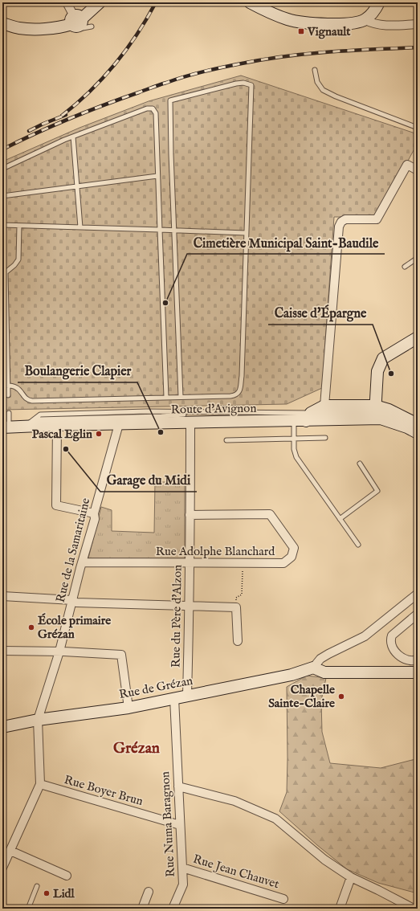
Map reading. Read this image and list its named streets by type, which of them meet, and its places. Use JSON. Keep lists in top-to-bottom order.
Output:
{
  "streets": {
    "street": [
      "Route d'Avignon",
      "Rue de la Samaritaine",
      "Rue Adolphe Blanchard",
      "Rue du Père d'Alzon",
      "Rue de Grézan",
      "Rue Boyer Brun",
      "Rue Numa Baragnon",
      "Rue Jean Chauvet"
    ]
  },
  "crossings": [
    ["Route d'Avignon", "Rue de la Samaritaine"],
    ["Route d'Avignon", "Rue du Père d'Alzon"],
    ["Rue de la Samaritaine", "Rue Adolphe Blanchard"],
    ["Rue de la Samaritaine", "Rue de Grézan"],
    ["Rue de la Samaritaine", "Rue Boyer Brun"],
    ["Rue Adolphe Blanchard", "Rue du Père d'Alzon"],
    ["Rue du Père d'Alzon", "Rue de Grézan"],
    ["Rue de Grézan", "Rue Numa Baragnon"],
    ["Rue Boyer Brun", "Rue Numa Baragnon"],
    ["Rue Numa Baragnon", "Rue Jean Chauvet"]
  ],
  "districts": ["Grézan"],
  "places": {
    "transit": ["Vignault"],
    "other": [
      "Cimetière Municipal Saint-Baudile",
      "Caisse d'Épargne",
      "Boulangerie Clapier",
      "Pascal Eglin",
      "Garage du Midi",
      "École primaire Grézan",
      "Chapelle Sainte-Claire",
      "Lidl"
    ]
  }
}
